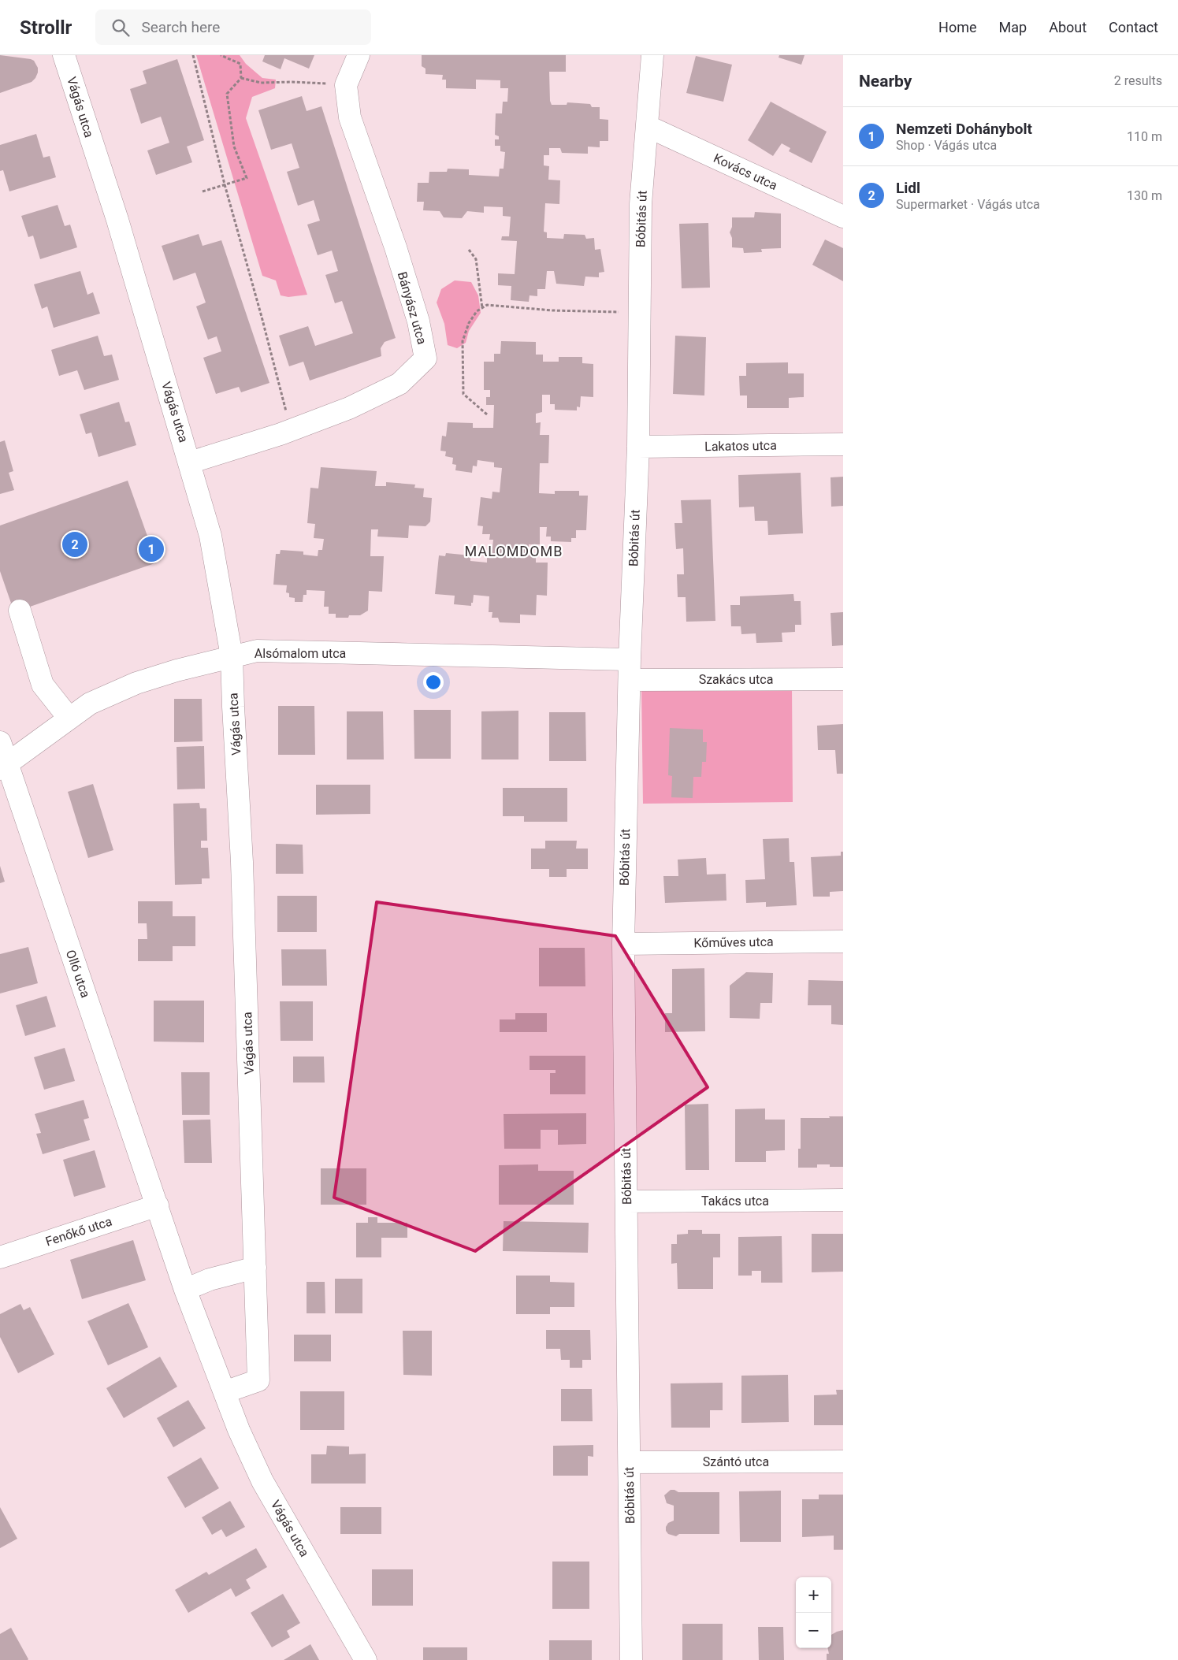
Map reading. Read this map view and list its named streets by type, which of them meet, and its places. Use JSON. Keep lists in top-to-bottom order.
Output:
{
  "streets": {
    "street": [
      "Vágás utca",
      "Kovács utca",
      "Bóbitás út",
      "Bányász utca",
      "Lakatos utca",
      "Alsómalom utca",
      "Szakács utca",
      "Kőműves utca",
      "Olló utca",
      "Takács utca",
      "Fenőkő utca",
      "Szántó utca"
    ]
  },
  "crossings": [
    ["Vágás utca", "Bányász utca"],
    ["Vágás utca", "Alsómalom utca"],
    ["Vágás utca", "Olló utca"],
    ["Vágás utca", "Fenőkő utca"],
    ["Kovács utca", "Bóbitás út"],
    ["Bóbitás út", "Lakatos utca"],
    ["Bóbitás út", "Alsómalom utca"],
    ["Bóbitás út", "Szakács utca"],
    ["Bóbitás út", "Kőműves utca"],
    ["Bóbitás út", "Takács utca"],
    ["Bóbitás út", "Szántó utca"],
    ["Alsómalom utca", "Szakács utca"],
    ["Alsómalom utca", "Olló utca"],
    ["Olló utca", "Fenőkő utca"]
  ],
  "districts": ["MALOMDOMB"],
  "page": {
    "header": "Strollr",
    "search": "Search here",
    "nav": [
      "Home",
      "Map",
      "About",
      "Contact"
    ],
    "heading": ["Nearby", "2 results"],
    "list": [
      {
        "mark": "1",
        "name": "Nemzeti Dohánybolt",
        "note": "Shop · Vágás utca",
        "value": "110 m"
      },
      {
        "mark": "2",
        "name": "Lidl",
        "note": "Supermarket · Vágás utca",
        "value": "130 m"
      }
    ],
    "pins": ["2", "1"],
    "map_buttons": ["+", "−"]
  }
}
